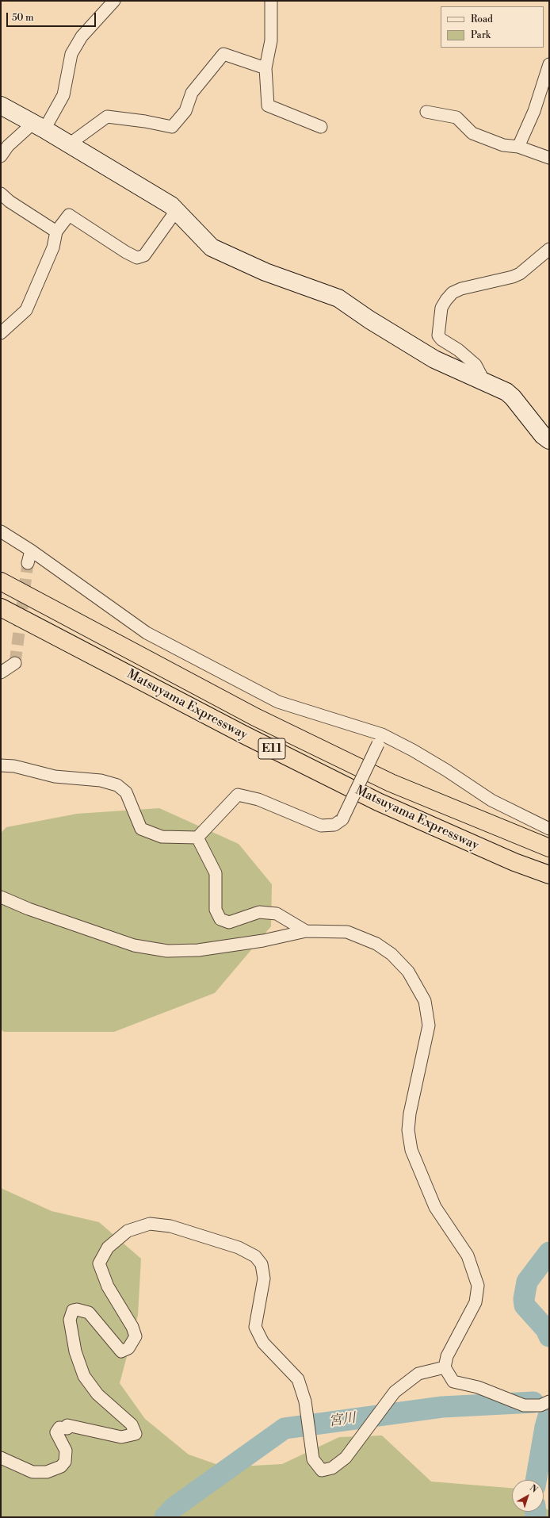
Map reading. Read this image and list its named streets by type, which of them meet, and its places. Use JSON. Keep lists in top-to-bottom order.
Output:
{
  "streets": {
    "highway": ["Matsuyama Expressway", "E11"]
  },
  "water": ["宮川"],
  "legend": ["Road", "Park"],
  "scale_bar": "50 m",
  "north": "top right"
}
